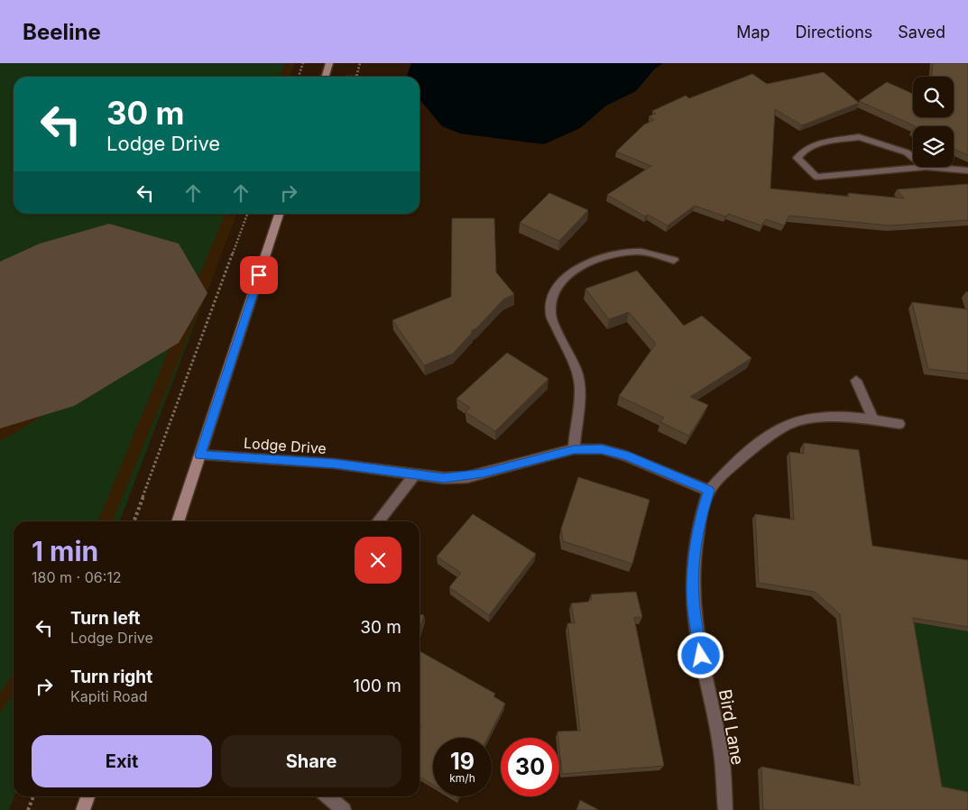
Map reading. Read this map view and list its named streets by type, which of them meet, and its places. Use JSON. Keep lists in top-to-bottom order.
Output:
{
  "streets": {
    "street": ["Lodge Drive", "Bird Lane"]
  },
  "crossings": [
    ["Lodge Drive", "Bird Lane"]
  ],
  "page": {
    "header": "Beeline",
    "nav": ["Map", "Directions", "Saved"],
    "turn": ["30 m", "Lodge Drive"],
    "heading": ["1 min", "180 m · 06:12"],
    "list": [
      {
        "name": "Turn left",
        "note": "Lodge Drive",
        "value": "30 m"
      },
      {
        "name": "Turn right",
        "note": "Kapiti Road",
        "value": "100 m"
      }
    ],
    "buttons": ["Exit", "Share"],
    "speed": "19 km/h",
    "limit": "30"
  }
}
